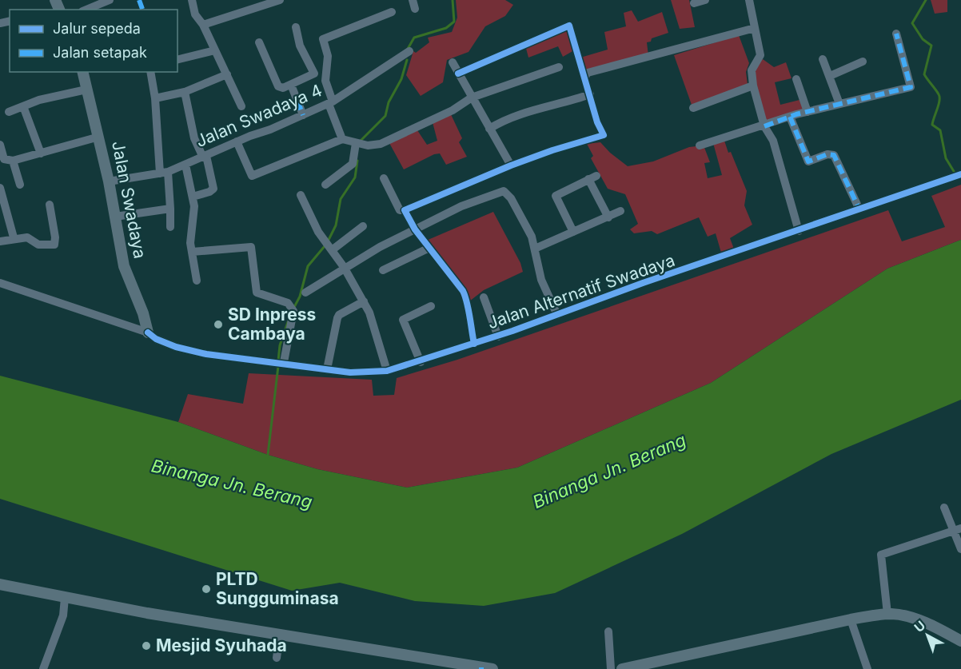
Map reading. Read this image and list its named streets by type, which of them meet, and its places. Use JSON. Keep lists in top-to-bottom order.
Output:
{
  "streets": {
    "main road": ["Jalan Swadaya"],
    "street": ["Jalan Swadaya 4", "Jalan Alternatif Swadaya"]
  },
  "crossings": [
    ["Jalan Swadaya 4", "Jalan Swadaya"],
    ["Jalan Swadaya", "Jalan Alternatif Swadaya"]
  ],
  "water": ["Binanga Jn. Berang"],
  "places": ["SD Inpress Cambaya", "PLTD Sungguminasa", "Mesjid Syuhada"],
  "legend": ["Jalur sepeda", "Jalan setapak"],
  "north": "top left"
}
